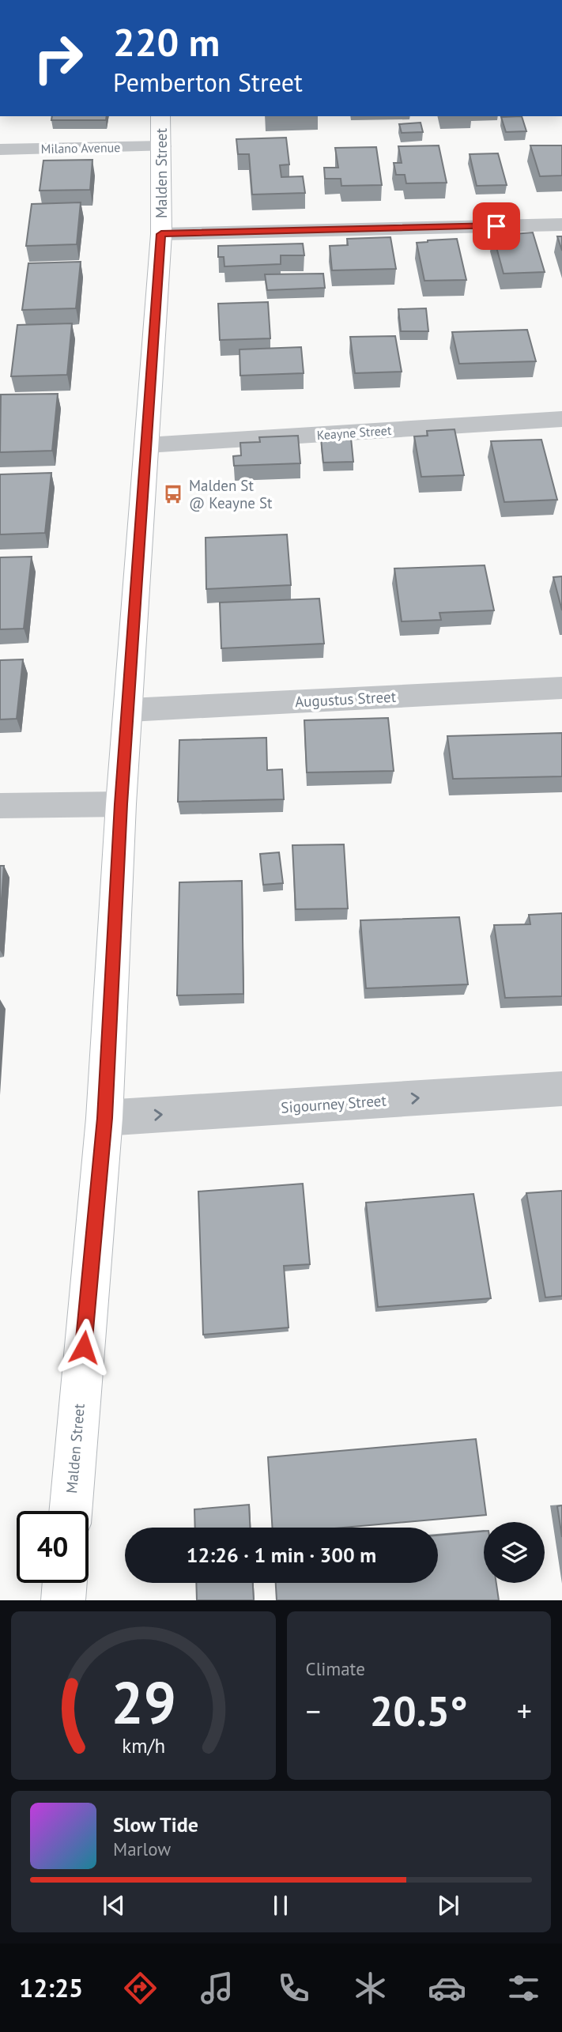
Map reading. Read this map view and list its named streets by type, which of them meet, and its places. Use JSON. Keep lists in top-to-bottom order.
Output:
{
  "streets": {
    "street": [
      "Milano Avenue",
      "Malden Street",
      "Keayne Street",
      "Augustus Street",
      "Sigourney Street"
    ]
  },
  "crossings": [
    ["Milano Avenue", "Malden Street"],
    ["Malden Street", "Keayne Street"],
    ["Malden Street", "Augustus Street"],
    ["Malden Street", "Sigourney Street"]
  ],
  "one_way": ["Sigourney Street"],
  "places": {
    "bus stop": ["Malden St @ Keayne St"]
  },
  "page": {
    "turn": ["220 m", "Pemberton Street"],
    "limit": "40",
    "trip": "12:26 · 1 min · 300 m",
    "tile": "Climate",
    "heat": ["−", "20.5°", "+"],
    "song": ["Slow Tide", "Marlow"],
    "tabs": "12:25",
    "gauge": ["29", "km/h"]
  }
}
